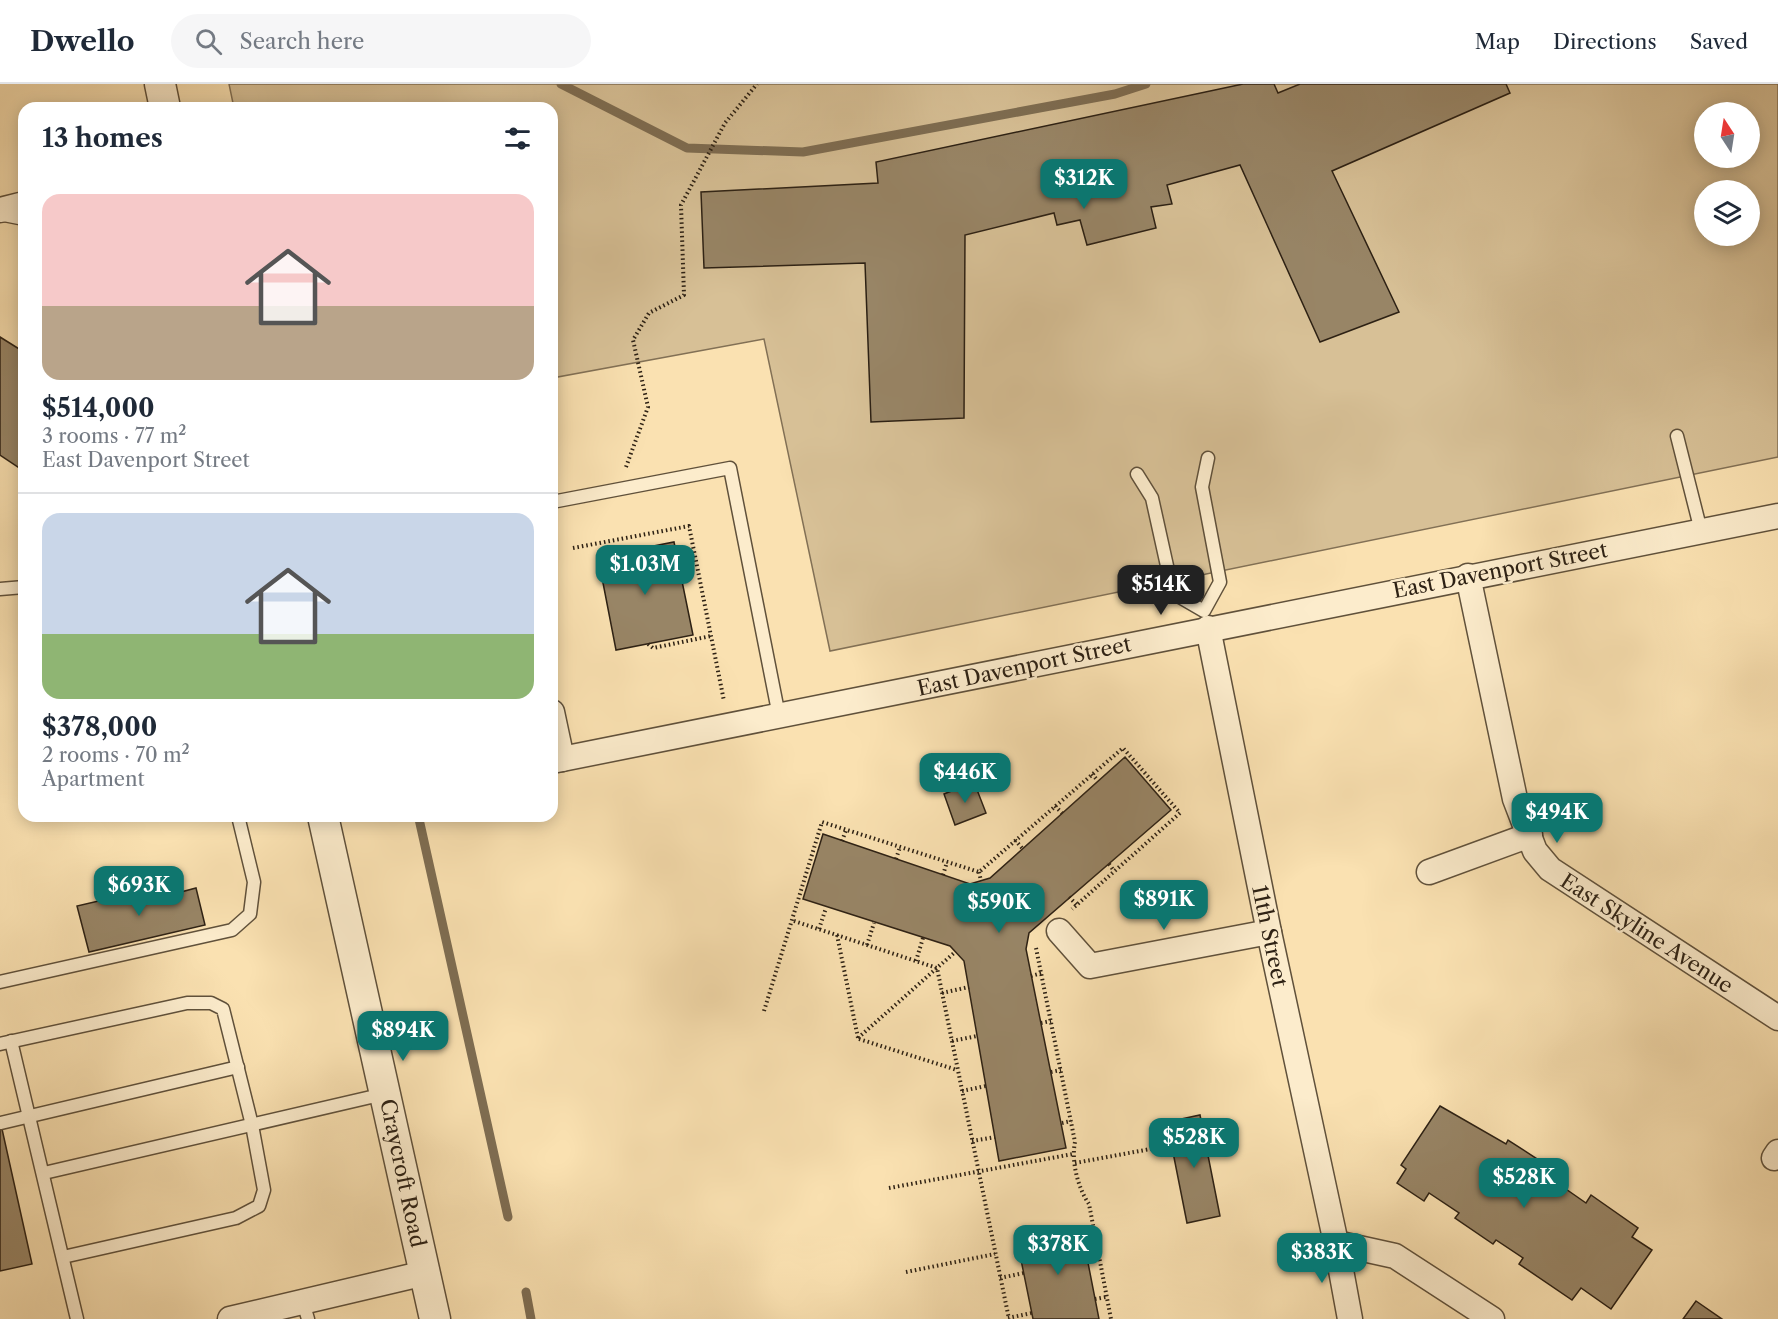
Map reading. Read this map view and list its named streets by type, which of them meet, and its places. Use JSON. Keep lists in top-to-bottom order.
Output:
{
  "streets": {
    "street": [
      "East Davenport Street",
      "East Skyline Avenue",
      "11th Street",
      "Craycroft Road"
    ]
  },
  "crossings": [
    ["East Davenport Street", "East Skyline Avenue"],
    ["East Davenport Street", "11th Street"]
  ],
  "north": "top",
  "page": {
    "header": "Dwello",
    "search": "Search here",
    "nav": ["Map", "Directions", "Saved"],
    "heading": "13 homes",
    "price": [
      "$312K",
      "$1.03M",
      "$514K",
      "$446K",
      "$494K",
      "$693K",
      "$891K",
      "$590K",
      "$894K",
      "$528K",
      "$528K",
      "$378K",
      "$383K"
    ],
    "list": [
      {
        "name": "$514,000",
        "note": "3 rooms · 77 m² · East Davenport Street"
      },
      {
        "name": "$378,000",
        "note": "2 rooms · 70 m² · Apartment"
      }
    ]
  }
}
